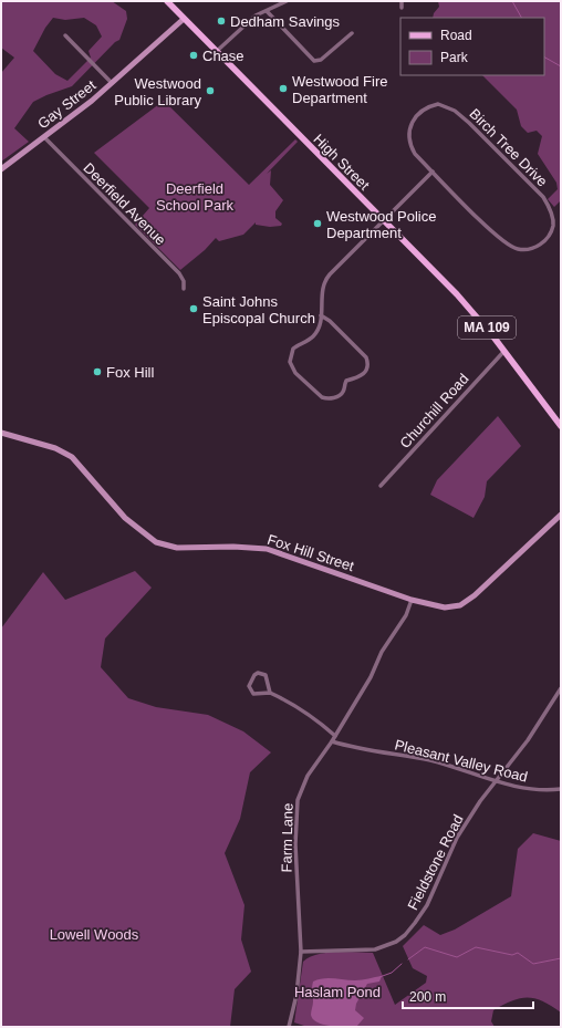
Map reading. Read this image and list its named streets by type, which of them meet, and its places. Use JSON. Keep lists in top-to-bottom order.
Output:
{
  "streets": {
    "main road": ["High Street", "MA 109"],
    "street": [
      "Gay Street",
      "Birch Tree Drive",
      "Deerfield Avenue",
      "Churchill Road",
      "Fox Hill Street",
      "Pleasant Valley Road",
      "Farm Lane",
      "Fieldstone Road"
    ]
  },
  "crossings": [
    ["Gay Street", "High Street"],
    ["Gay Street", "Deerfield Avenue"],
    ["High Street", "Churchill Road"],
    ["Fox Hill Street", "Farm Lane"],
    ["Pleasant Valley Road", "Farm Lane"],
    ["Pleasant Valley Road", "Fieldstone Road"],
    ["Farm Lane", "Fieldstone Road"]
  ],
  "parks": ["Deerfield School Park", "Lowell Woods", "Haslam Pond"],
  "places": [
    "Dedham Savings",
    "Chase",
    "Westwood Fire Department",
    "Westwood Public Library",
    "Westwood Police Department",
    "Saint Johns Episcopal Church",
    "Fox Hill"
  ],
  "legend": ["Road", "Park"],
  "scale_bar": "200 m"
}
